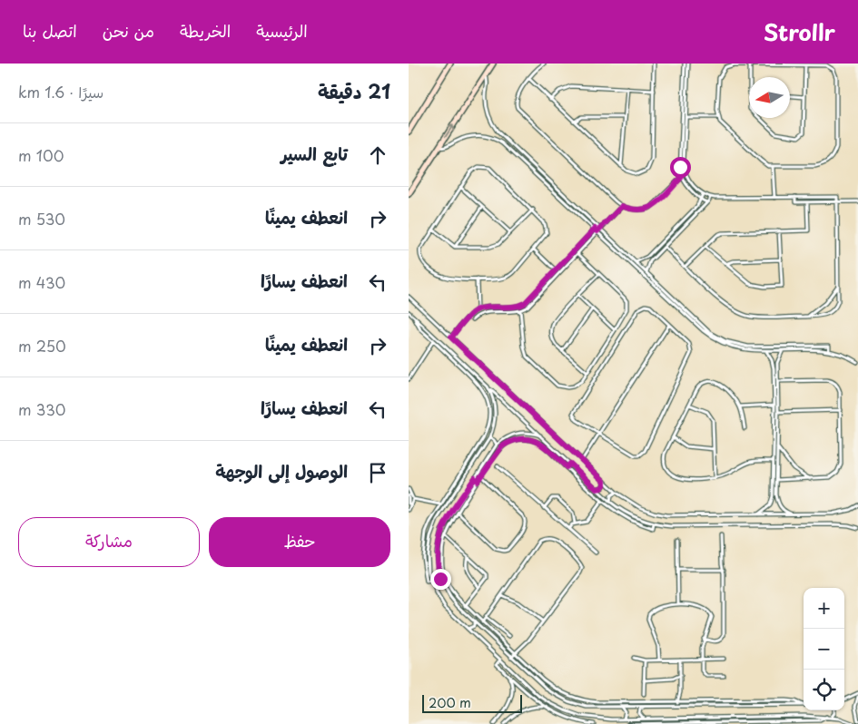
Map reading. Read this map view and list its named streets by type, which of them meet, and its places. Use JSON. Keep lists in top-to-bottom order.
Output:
{
  "scale_bar": "200 m",
  "north": "left",
  "page": {
    "header": "Strollr",
    "nav": [
      "الرئيسية",
      "الخريطة",
      "من نحن",
      "اتصل بنا"
    ],
    "heading": ["21 دقيقة", "سيرًا · 1.6 km"],
    "list": [
      ["تابع السير", "100 m"],
      ["انعطف يمينًا", "530 m"],
      ["انعطف يسارًا", "430 m"],
      ["انعطف يمينًا", "250 m"],
      ["انعطف يسارًا", "330 m"],
      "الوصول إلى الوجهة"
    ],
    "buttons": ["حفظ", "مشاركة"],
    "map_buttons": ["+", "−"],
    "scale": "200 m"
  }
}
